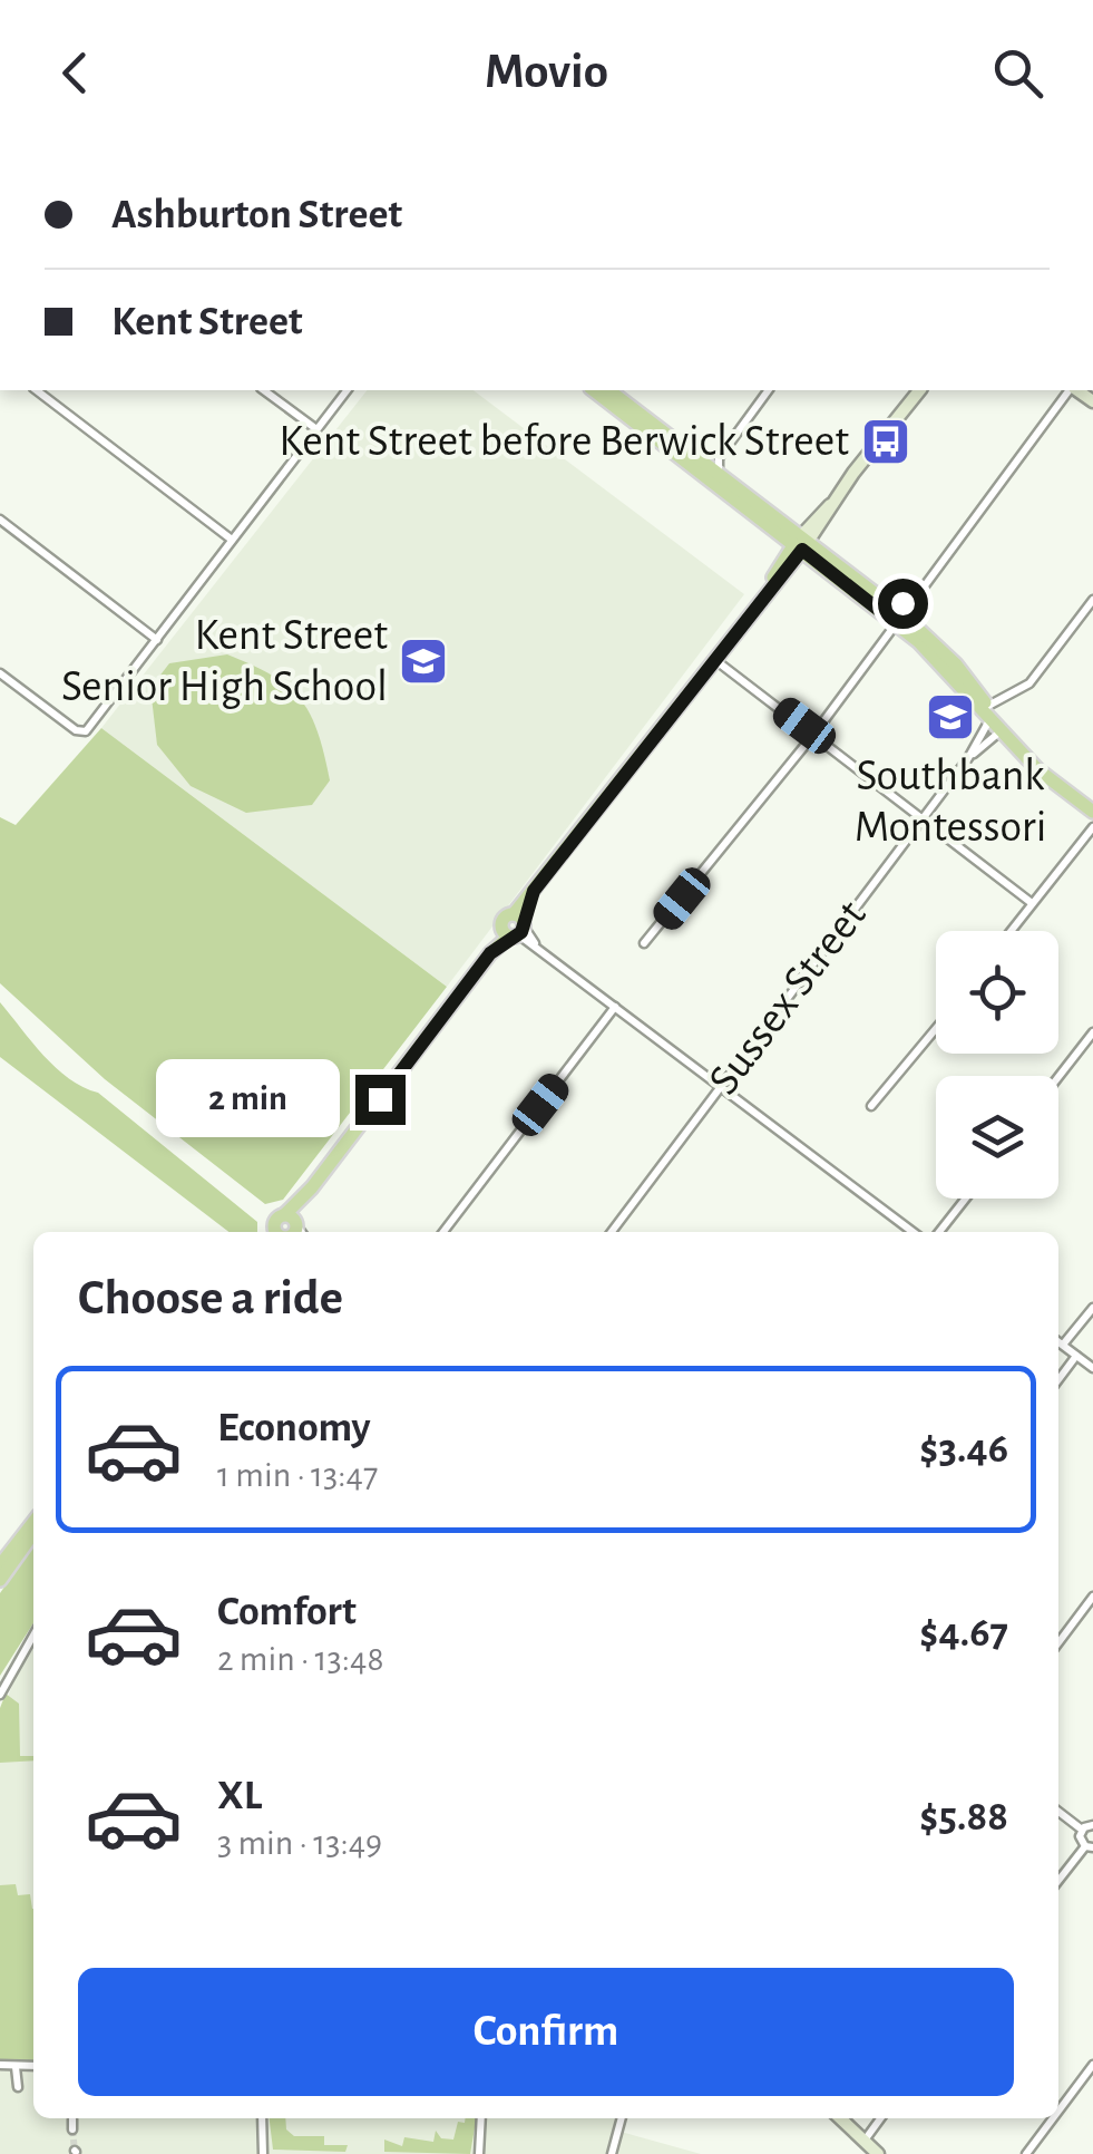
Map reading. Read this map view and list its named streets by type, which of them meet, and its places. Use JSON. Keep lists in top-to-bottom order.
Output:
{
  "streets": {
    "street": ["Sussex Street"]
  },
  "places": {
    "bus stop": ["Kent Street before Berwick Street"],
    "school or university": ["Kent Street Senior High School", "Southbank Montessori"]
  },
  "page": {
    "header": "Movio",
    "banner": ["Ashburton Street", "Kent Street"],
    "bubble": "2 min",
    "heading": "Choose a ride",
    "list": [
      {
        "name": "Economy",
        "note": "1 min · 13:47",
        "value": "$3.46"
      },
      {
        "name": "Comfort",
        "note": "2 min · 13:48",
        "value": "$4.67"
      },
      {
        "name": "XL",
        "note": "3 min · 13:49",
        "value": "$5.88"
      }
    ],
    "buttons": "Confirm"
  }
}
